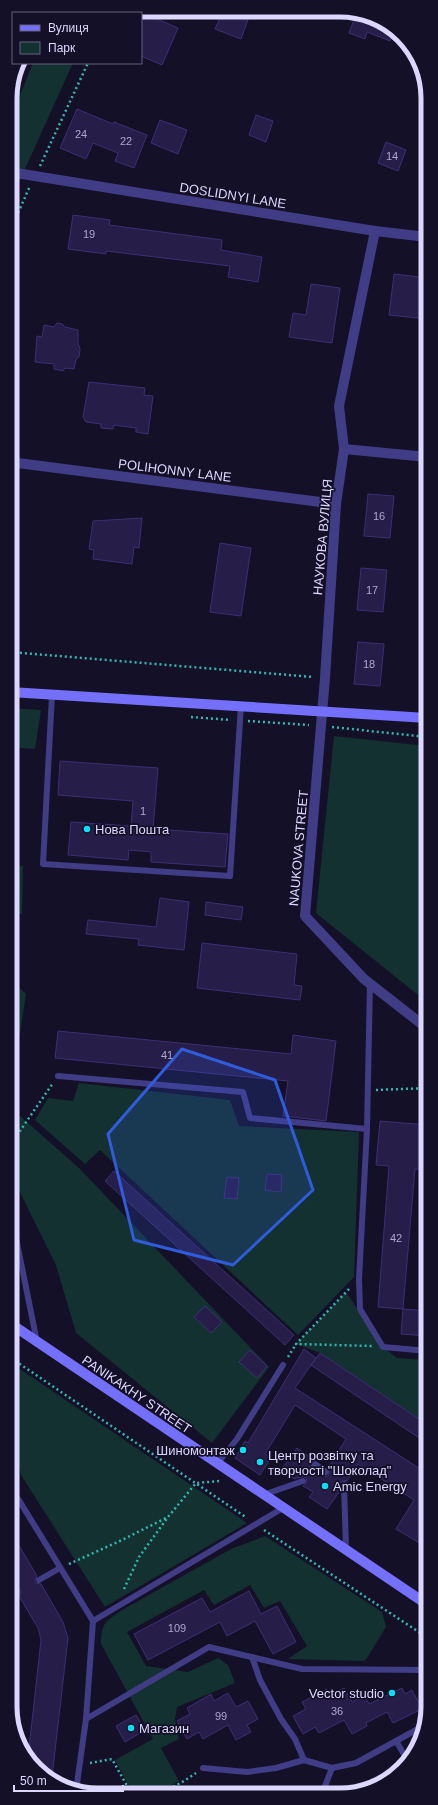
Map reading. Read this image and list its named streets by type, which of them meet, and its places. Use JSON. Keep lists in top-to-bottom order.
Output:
{
  "streets": {
    "street": [
      "DOSLIDNYI LANE",
      "POLIHONNY LANE",
      "НАУКОВА ВУЛИЦЯ",
      "NAUKOVA STREET",
      "PANIKAKHY STREET"
    ]
  },
  "crossings": [
    ["DOSLIDNYI LANE", "НАУКОВА ВУЛИЦЯ"],
    ["POLIHONNY LANE", "НАУКОВА ВУЛИЦЯ"],
    ["НАУКОВА ВУЛИЦЯ", "NAUKOVA STREET"]
  ],
  "places": [
    "Нова Пошта",
    "Шиномонтаж",
    "Центр розвітку та творчості \"Шоколад\"",
    "Amic Energy",
    "Vector studio",
    "Магазин"
  ],
  "house_numbers": [
    "24",
    "22",
    "14",
    "19",
    "16",
    "17",
    "18",
    "1",
    "41",
    "42",
    "109",
    "36",
    "99"
  ],
  "legend": ["Вулиця", "Парк"],
  "scale_bar": "50 m"
}
